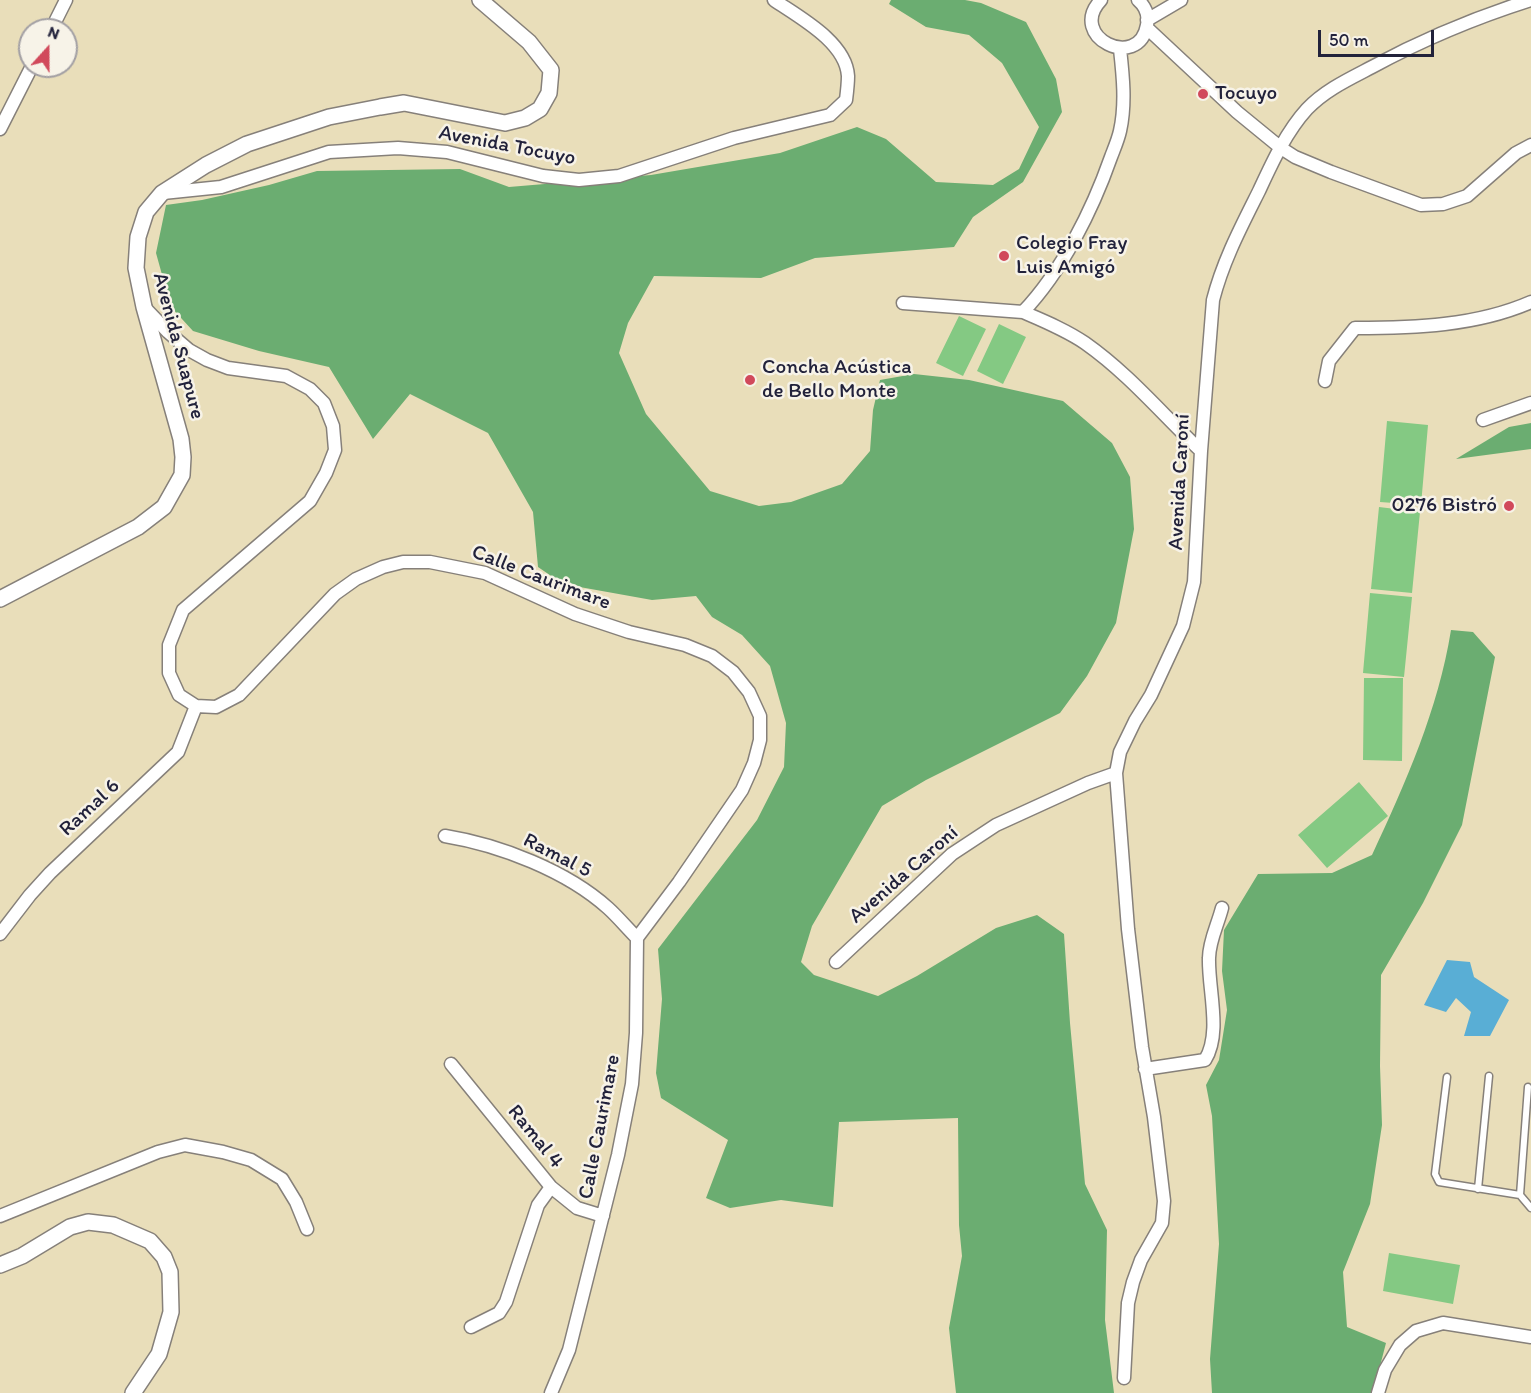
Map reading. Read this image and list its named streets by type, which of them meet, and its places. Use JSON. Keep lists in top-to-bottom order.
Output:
{
  "streets": {
    "street": [
      "Avenida Tocuyo",
      "Avenida Suapure",
      "Avenida Caroní",
      "Calle Caurimare",
      "Ramal 6",
      "Ramal 5",
      "Ramal 4"
    ]
  },
  "crossings": [
    ["Avenida Tocuyo", "Avenida Suapure"],
    ["Calle Caurimare", "Ramal 6"],
    ["Calle Caurimare", "Ramal 5"],
    ["Calle Caurimare", "Ramal 4"]
  ],
  "places": [
    "Tocuyo",
    "Colegio Fray Luis Amigó",
    "Concha Acústica de Bello Monte",
    "0276 Bistró"
  ],
  "scale_bar": "50 m",
  "north": "top"
}
